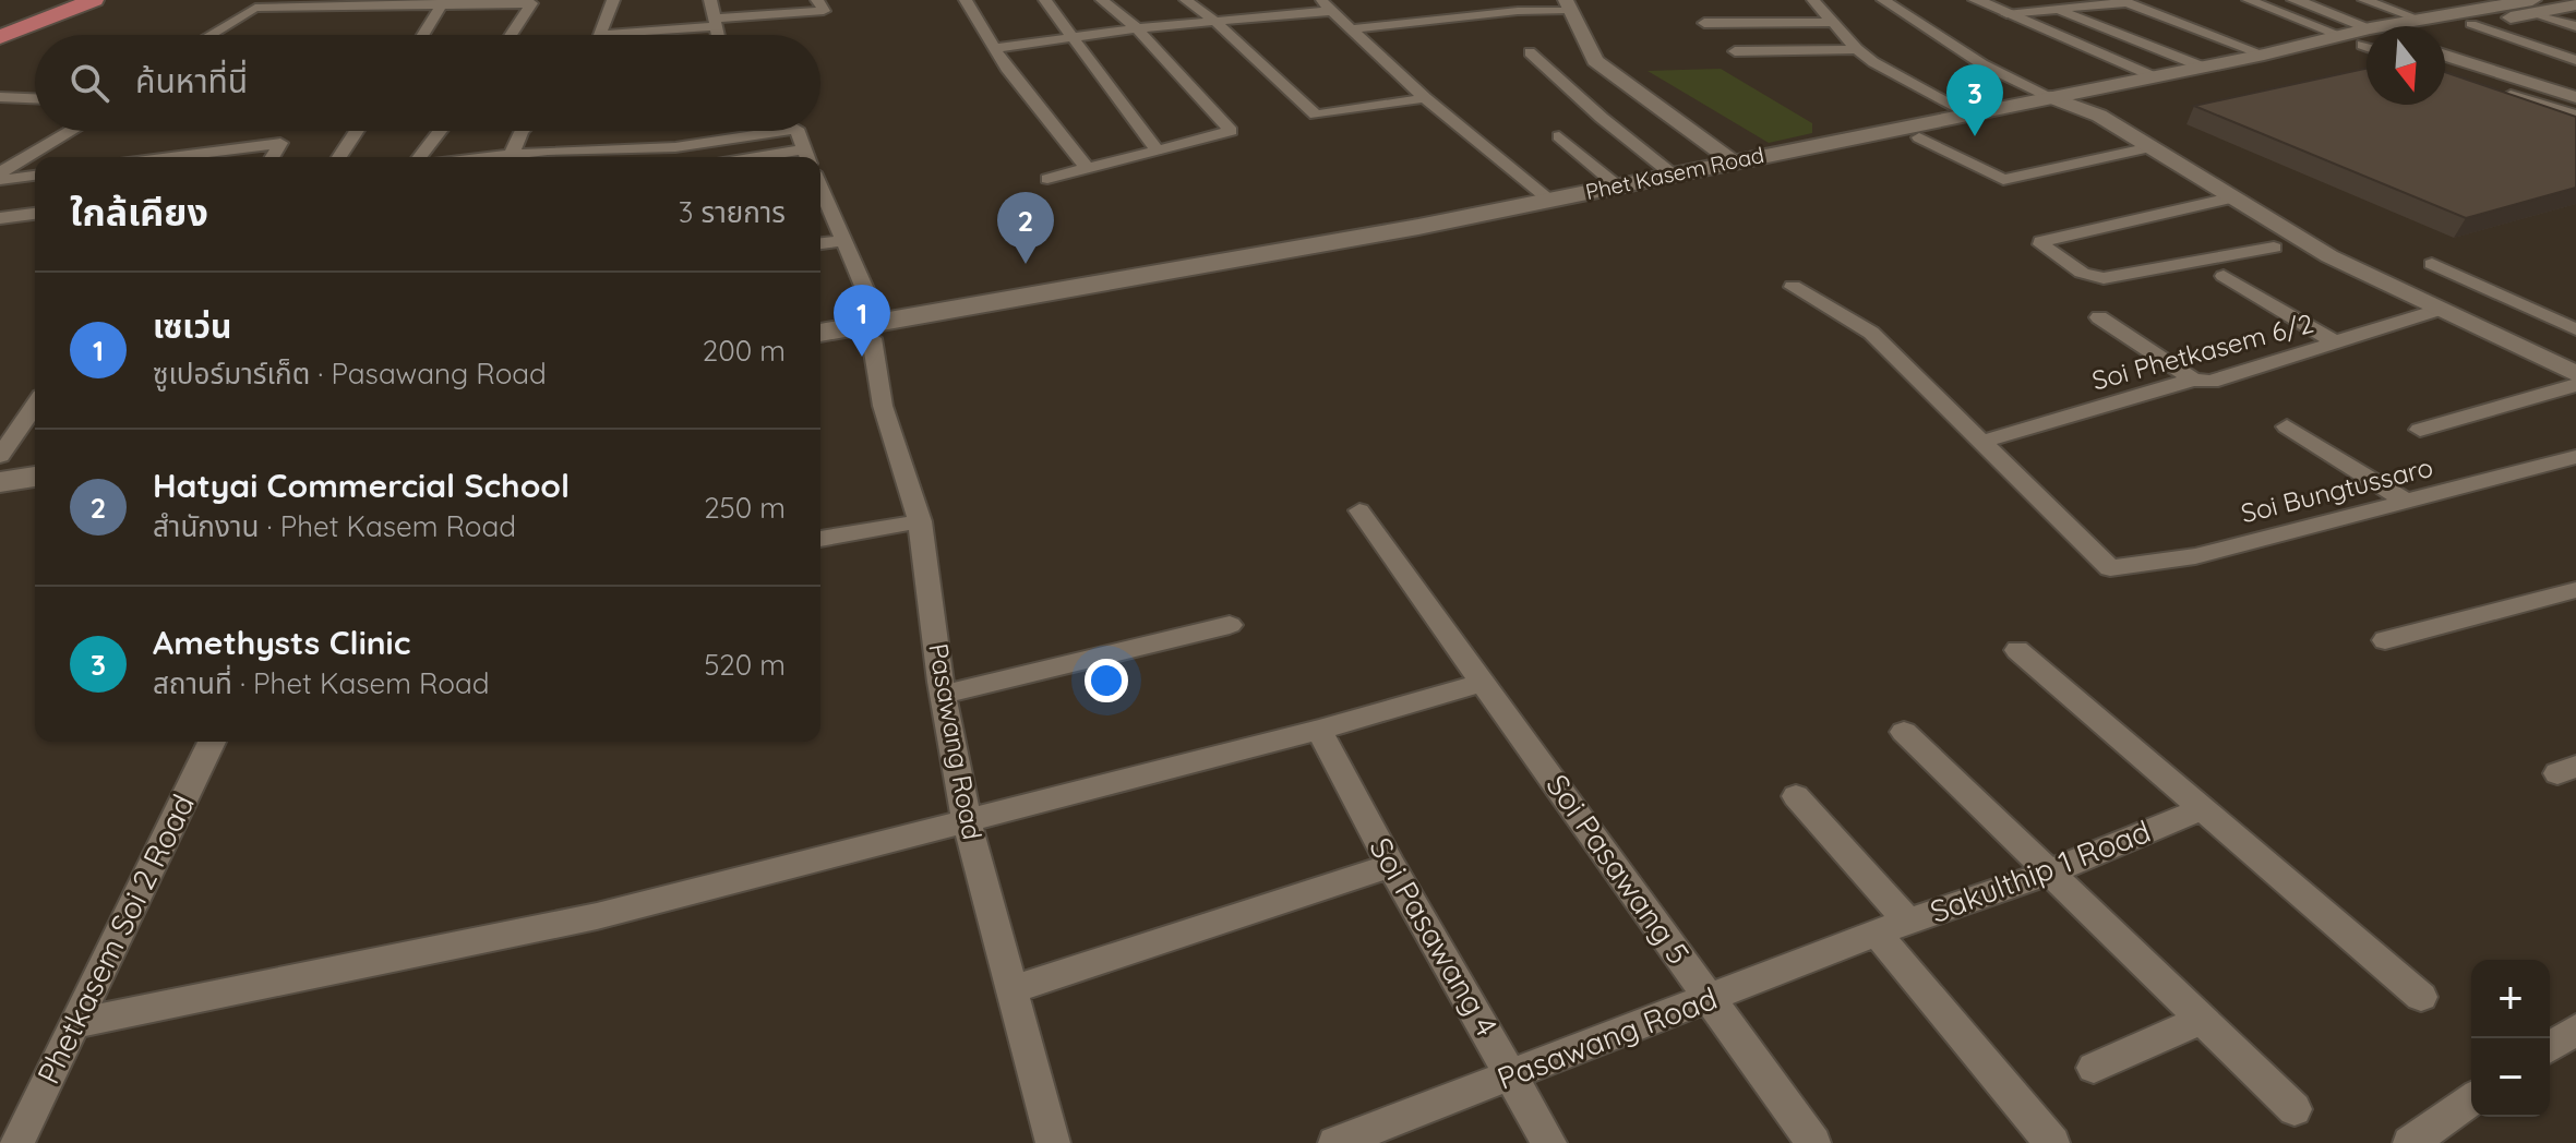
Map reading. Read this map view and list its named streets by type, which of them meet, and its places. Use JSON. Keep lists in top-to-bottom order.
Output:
{
  "streets": {
    "main road": ["Phet Kasem Road"],
    "street": [
      "Soi Phetkasem 6/2",
      "Soi Bungtussaro",
      "Pasawang Road",
      "Soi Pasawang 5",
      "Sakulthip 1 Road",
      "Soi Pasawang 4",
      "Phetkasem Soi 2 Road"
    ]
  },
  "crossings": [
    ["Phet Kasem Road", "Pasawang Road"],
    ["Soi Phetkasem 6/2", "Soi Bungtussaro"],
    ["Pasawang Road", "Soi Pasawang 5"],
    ["Pasawang Road", "Sakulthip 1 Road"],
    ["Pasawang Road", "Soi Pasawang 4"]
  ],
  "north": "bottom",
  "page": {
    "search": "ค้นหาที่นี่",
    "pins": ["3", "2", "1"],
    "heading": ["ใกล้เคียง", "3 รายการ"],
    "list": [
      {
        "mark": "1",
        "name": "เซเว่น",
        "note": "ซูเปอร์มาร์เก็ต · Pasawang Road",
        "value": "200 m"
      },
      {
        "mark": "2",
        "name": "Hatyai Commercial School",
        "note": "สำนักงาน · Phet Kasem Road",
        "value": "250 m"
      },
      {
        "mark": "3",
        "name": "Amethysts Clinic",
        "note": "สถานที่ · Phet Kasem Road",
        "value": "520 m"
      }
    ],
    "map_buttons": ["+", "−"]
  }
}
